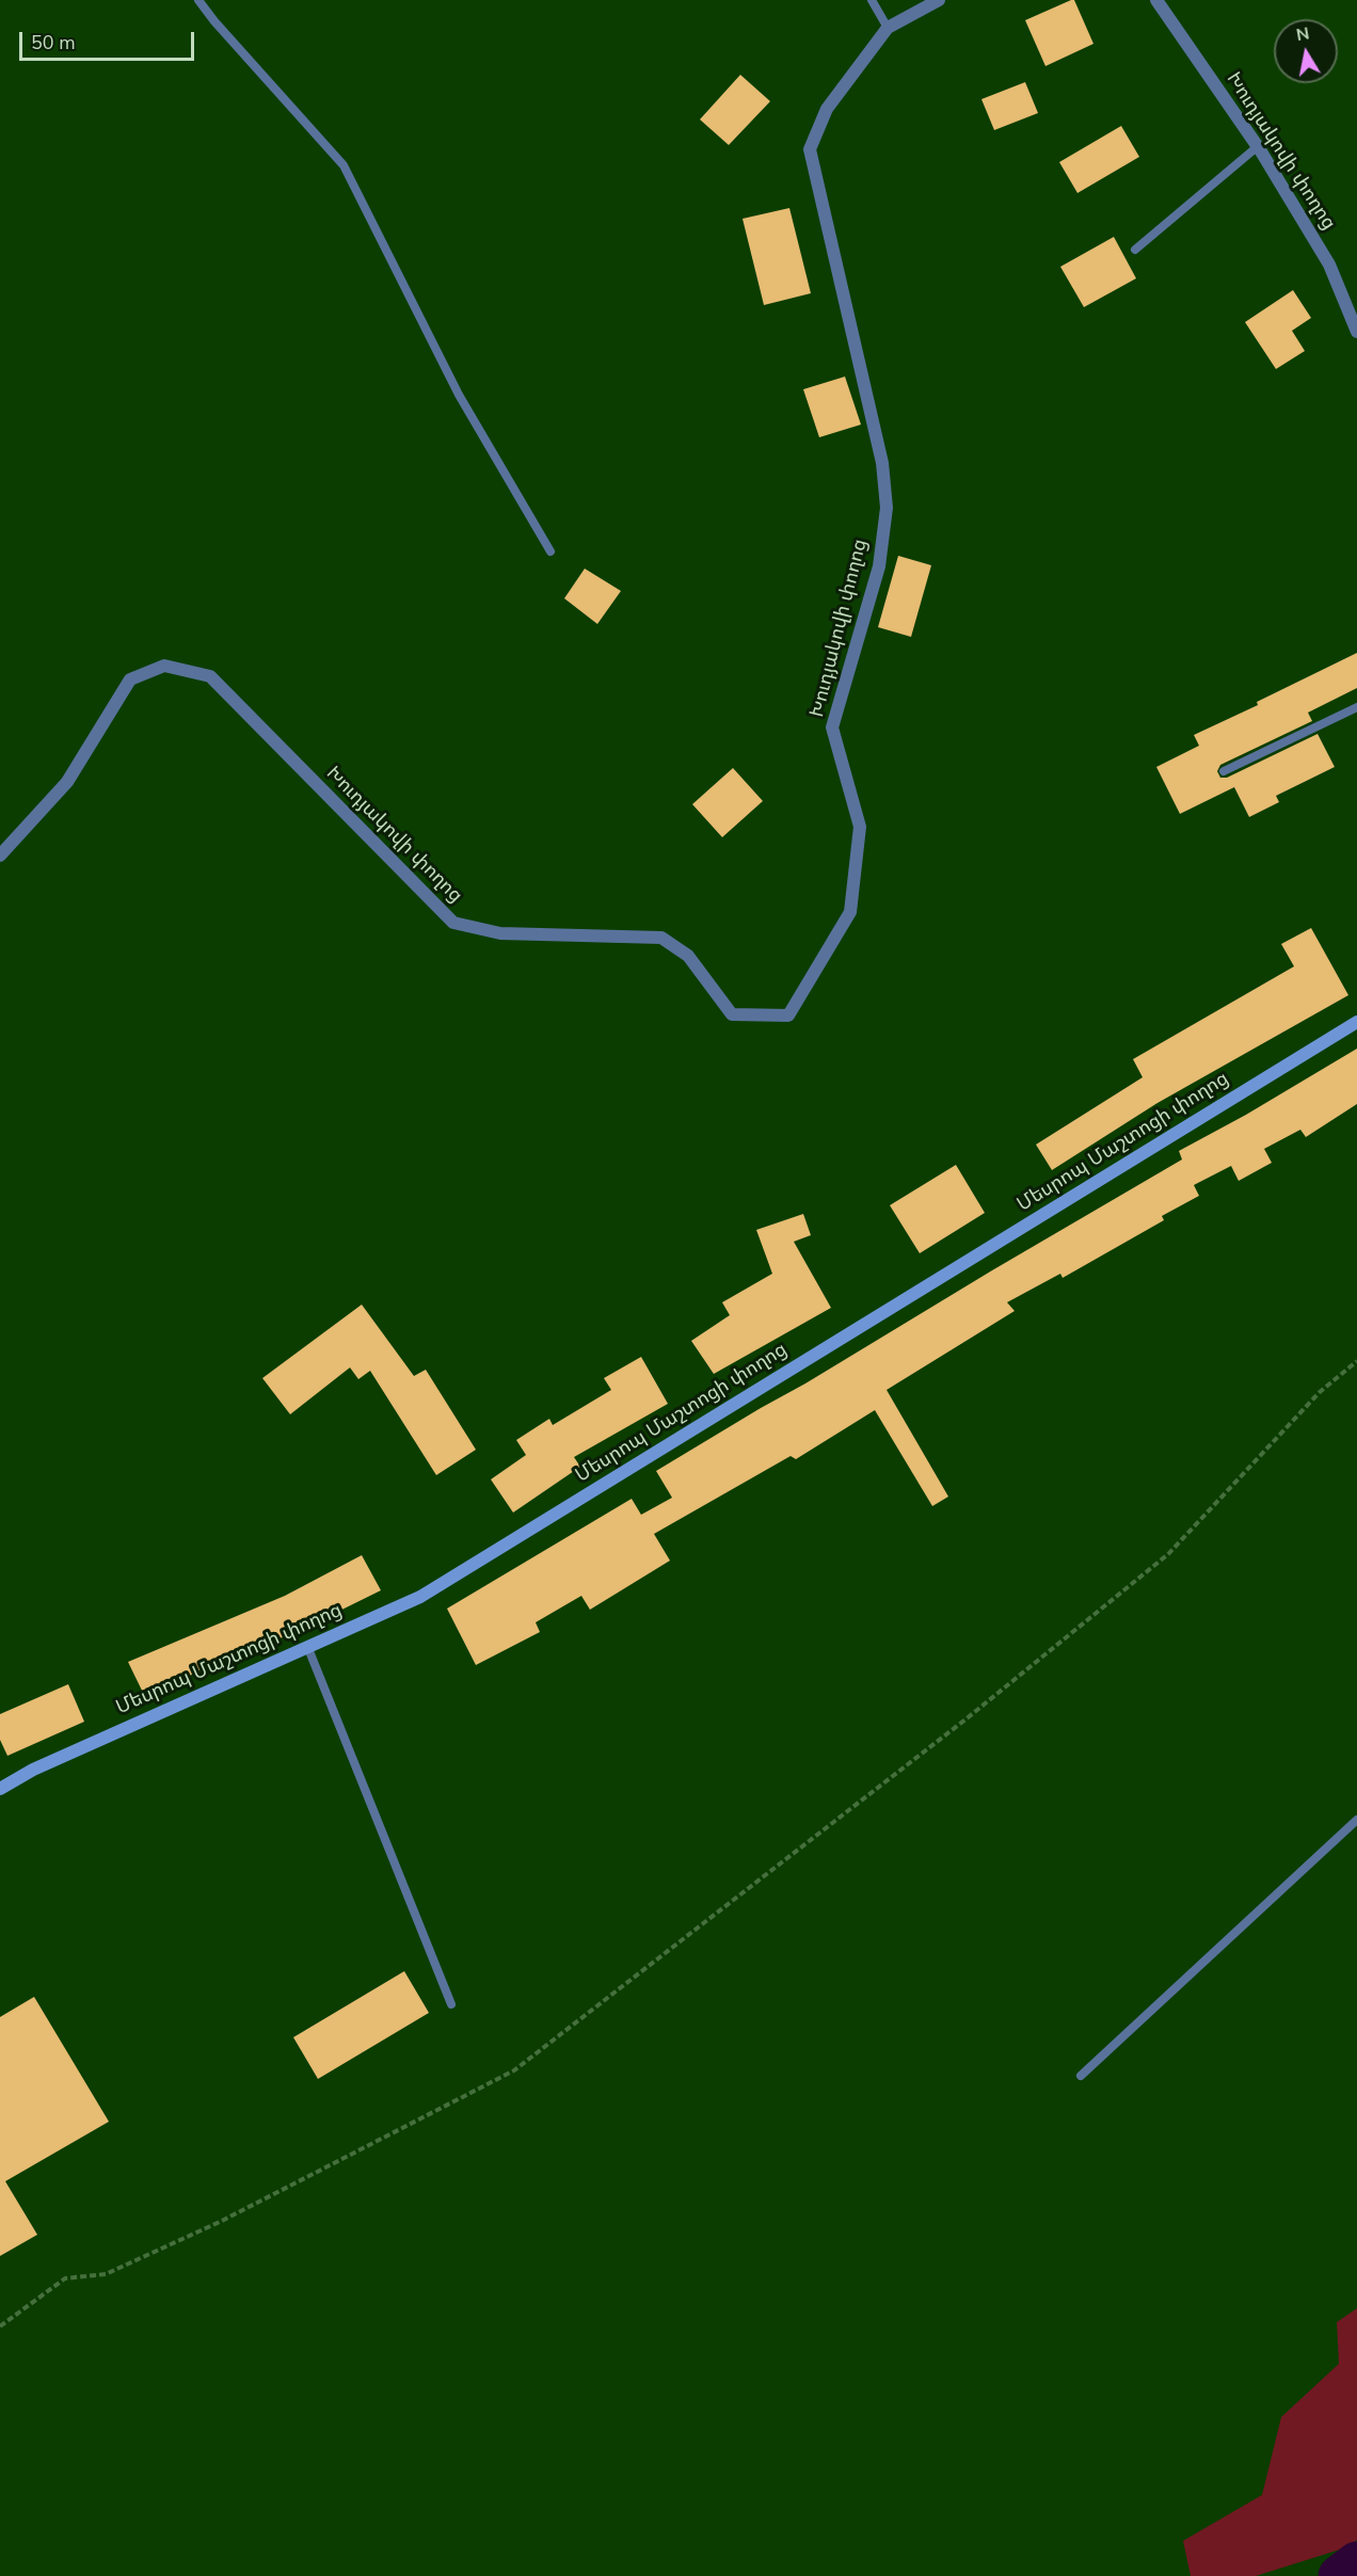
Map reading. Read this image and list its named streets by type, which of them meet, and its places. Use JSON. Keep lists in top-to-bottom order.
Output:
{
  "streets": {
    "street": ["Խուդյակովի փողոց", "Մեսրոպ Մաշտոցի փողոց"]
  },
  "scale_bar": "50 m",
  "north": "top"
}
